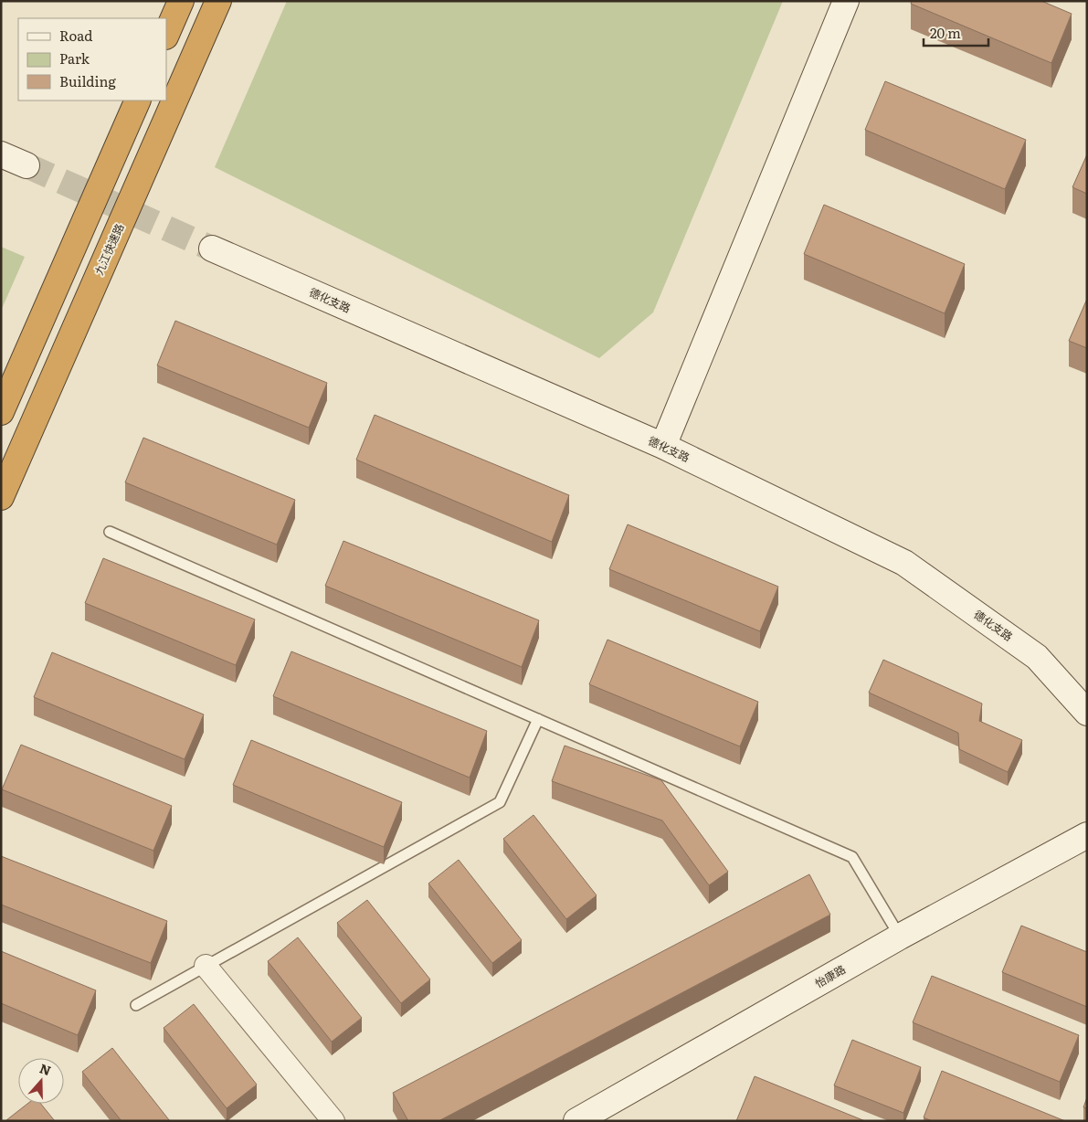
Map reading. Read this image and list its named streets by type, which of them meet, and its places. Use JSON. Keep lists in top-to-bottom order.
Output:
{
  "streets": {
    "highway": ["九江快速路"],
    "street": ["德化支路", "怡康路"]
  },
  "legend": ["Road", "Park", "Building"],
  "scale_bar": "20 m",
  "north": "top"
}
